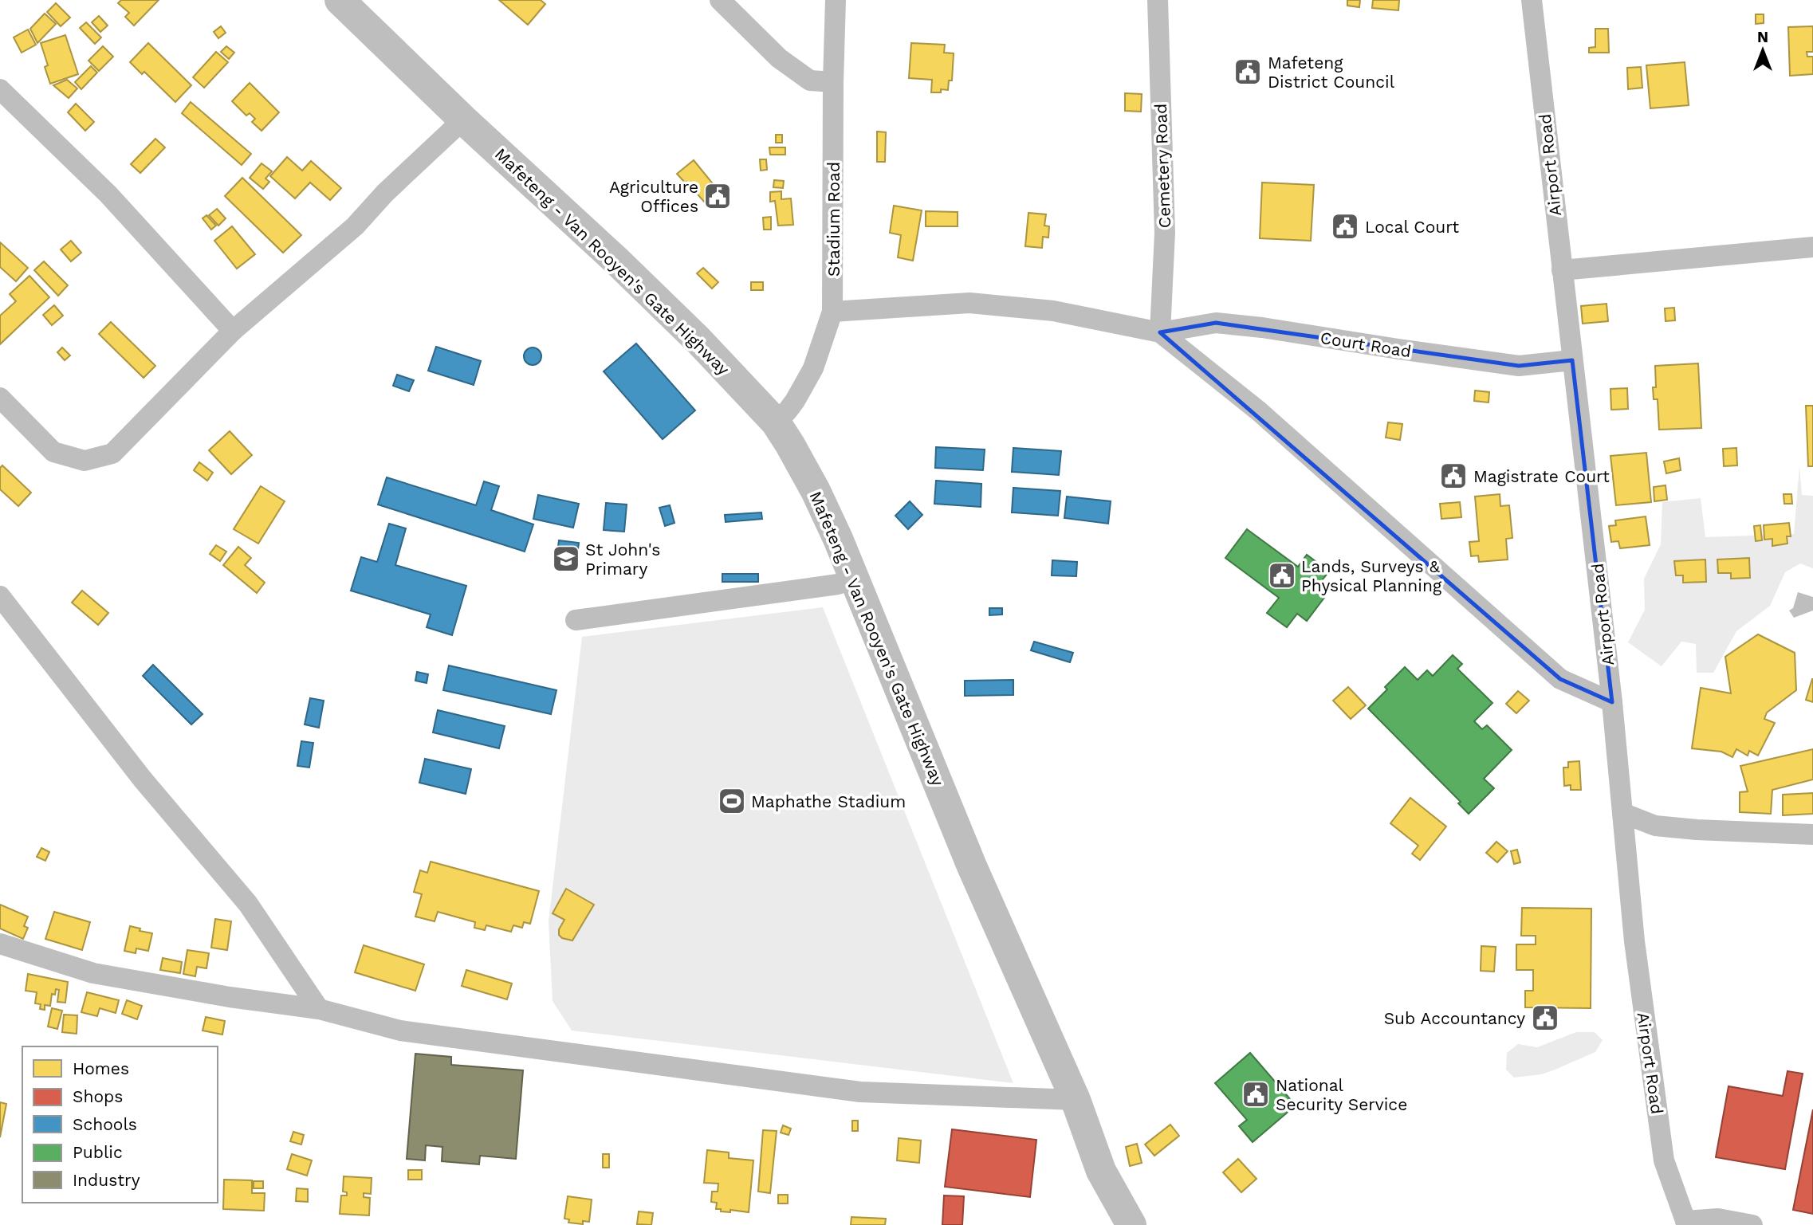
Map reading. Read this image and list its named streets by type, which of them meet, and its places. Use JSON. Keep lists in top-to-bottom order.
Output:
{
  "streets": {
    "main road": ["Mafeteng - Van Rooyen's Gate Highway"],
    "street": [
      "Airport Road",
      "Cemetery Road",
      "Stadium Road",
      "Court Road"
    ]
  },
  "crossings": [
    ["Airport Road", "Court Road"],
    ["Cemetery Road", "Court Road"],
    ["Stadium Road", "Mafeteng - Van Rooyen's Gate Highway"]
  ],
  "places": {
    "public building": [
      "Mafeteng District Council",
      "Agriculture Offices",
      "Local Court",
      "Magistrate Court",
      "Lands, Surveys & Physical Planning",
      "Sub Accountancy",
      "National Security Service"
    ],
    "school or university": ["St John's Primary"],
    "sports": ["Maphathe Stadium"]
  },
  "legend": [
    "Homes",
    "Shops",
    "Schools",
    "Public",
    "Industry"
  ],
  "north": "top"
}
